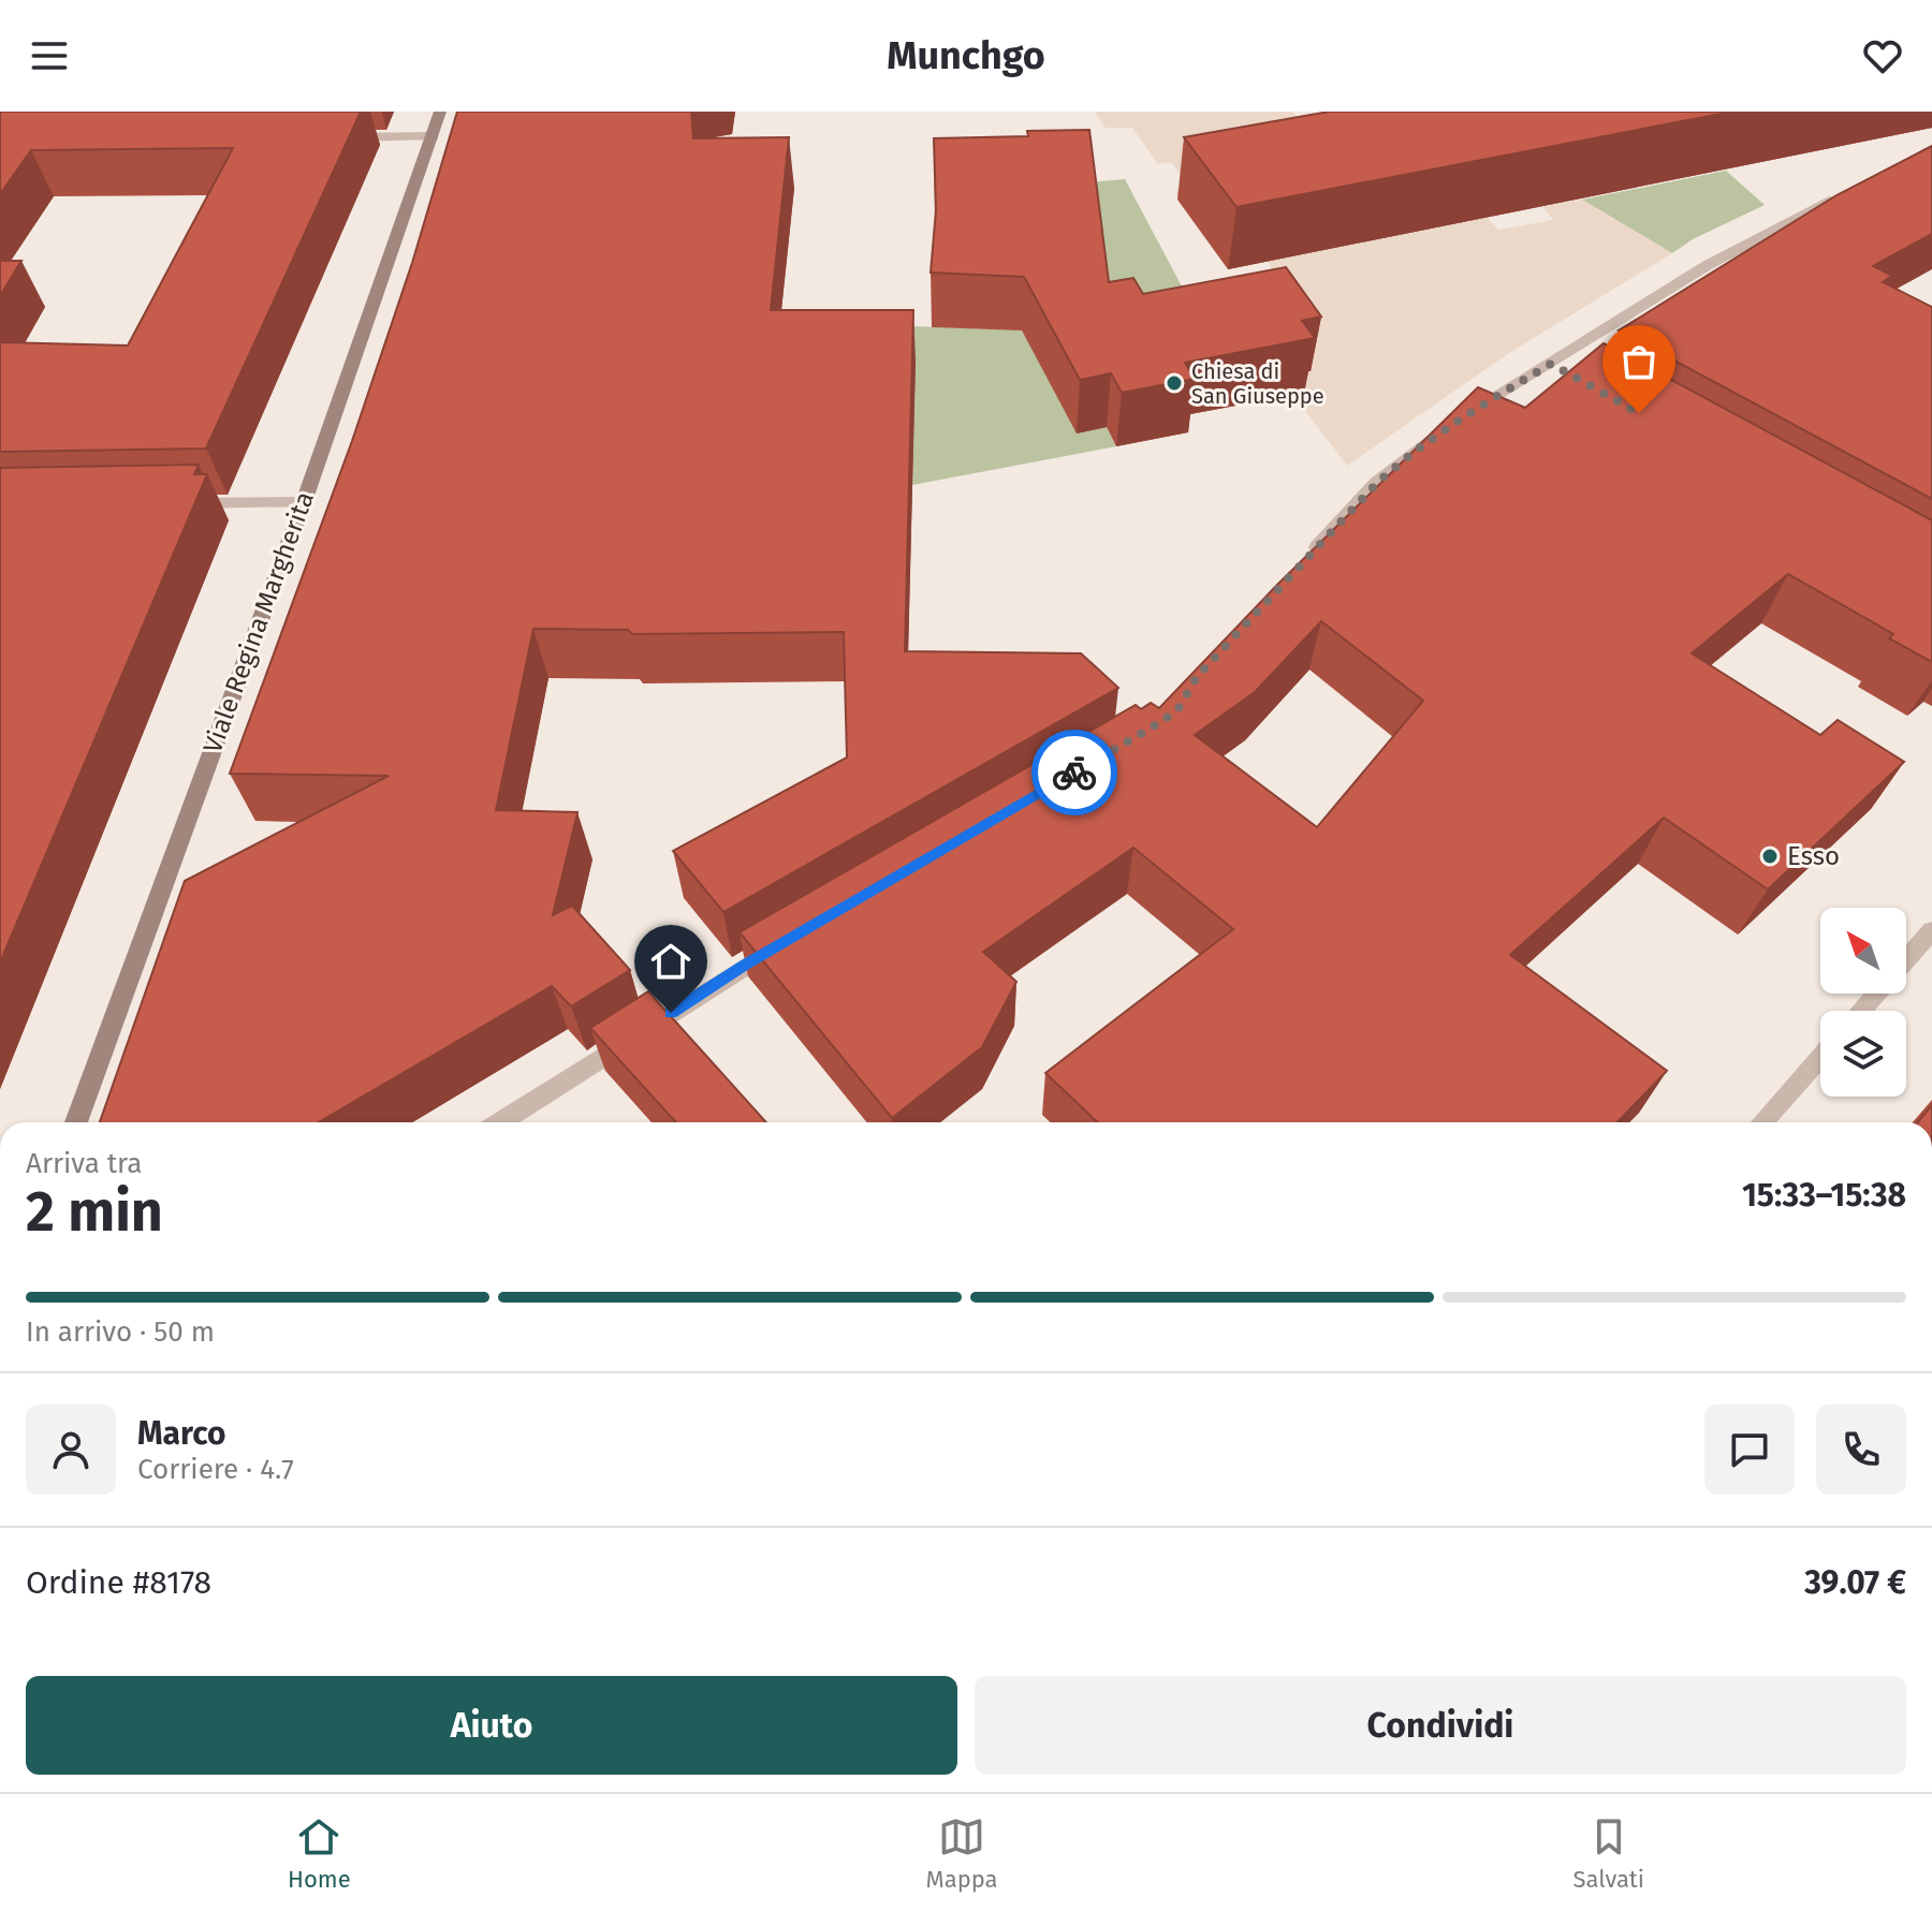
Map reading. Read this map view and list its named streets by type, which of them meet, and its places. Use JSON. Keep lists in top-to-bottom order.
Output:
{
  "streets": {
    "main road": ["Viale Regina Margherita"]
  },
  "places": ["Chiesa di San Giuseppe", "Esso"],
  "north": "top left",
  "page": {
    "header": "Munchgo",
    "heading": ["2 min", "Arriva tra", "15:33–15:38"],
    "panel": [
      "Marco",
      "Corriere · 4.7",
      "Ordine #8178",
      "39.07 €"
    ],
    "bar": "In arrivo · 50 m",
    "buttons": ["Aiuto", "Condividi"],
    "tabs": ["Home", "Mappa", "Salvati"]
  }
}
